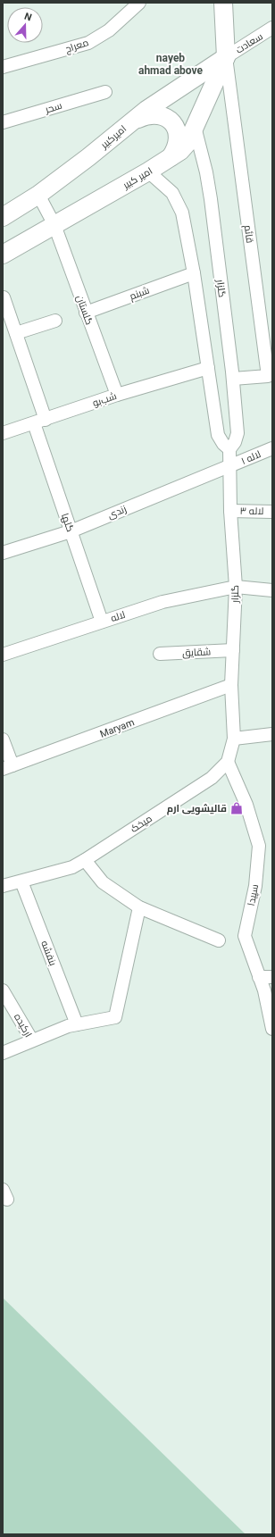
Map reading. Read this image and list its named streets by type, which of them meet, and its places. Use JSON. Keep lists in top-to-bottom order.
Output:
{
  "streets": {
    "street": [
      "سعادت",
      "معراج",
      "سحر",
      "امیرکبیر",
      "امیر کبیر",
      "قائم",
      "گلزار",
      "شبنم",
      "گلستان",
      "شب‌بو",
      "لاله ۱",
      "لاله ۳",
      "زندی",
      "گلها",
      "لاله",
      "شقایق",
      "Maryam",
      "میخک",
      "سپیدا",
      "بنفشه",
      "ارکیده"
    ]
  },
  "crossings": [
    ["سعادت", "امیرکبیر"],
    ["سعادت", "امیر کبیر"],
    ["سعادت", "قائم"],
    ["امیرکبیر", "امیر کبیر"],
    ["امیرکبیر", "قائم"],
    ["امیرکبیر", "گلستان"],
    ["امیر کبیر", "قائم"],
    ["امیر کبیر", "گلزار"],
    ["امیر کبیر", "گلستان"],
    ["قائم", "گلزار"],
    ["گلزار", "لاله ۱"],
    ["گلزار", "لاله ۳"],
    ["گلزار", "زندی"],
    ["گلزار", "لاله"],
    ["گلزار", "شقایق"],
    ["گلزار", "Maryam"],
    ["گلزار", "میخک"],
    ["شبنم", "گلستان"],
    ["گلستان", "شب‌بو"],
    ["شب‌بو", "گلها"],
    ["لاله ۱", "زندی"],
    ["زندی", "گلها"],
    ["گلها", "لاله"],
    ["میخک", "سپیدا"],
    ["میخک", "بنفشه"]
  ],
  "districts": ["nayeb ahmad above"],
  "places": {
    "shop": ["قالیشویی ارم"]
  },
  "north": "top"
}
